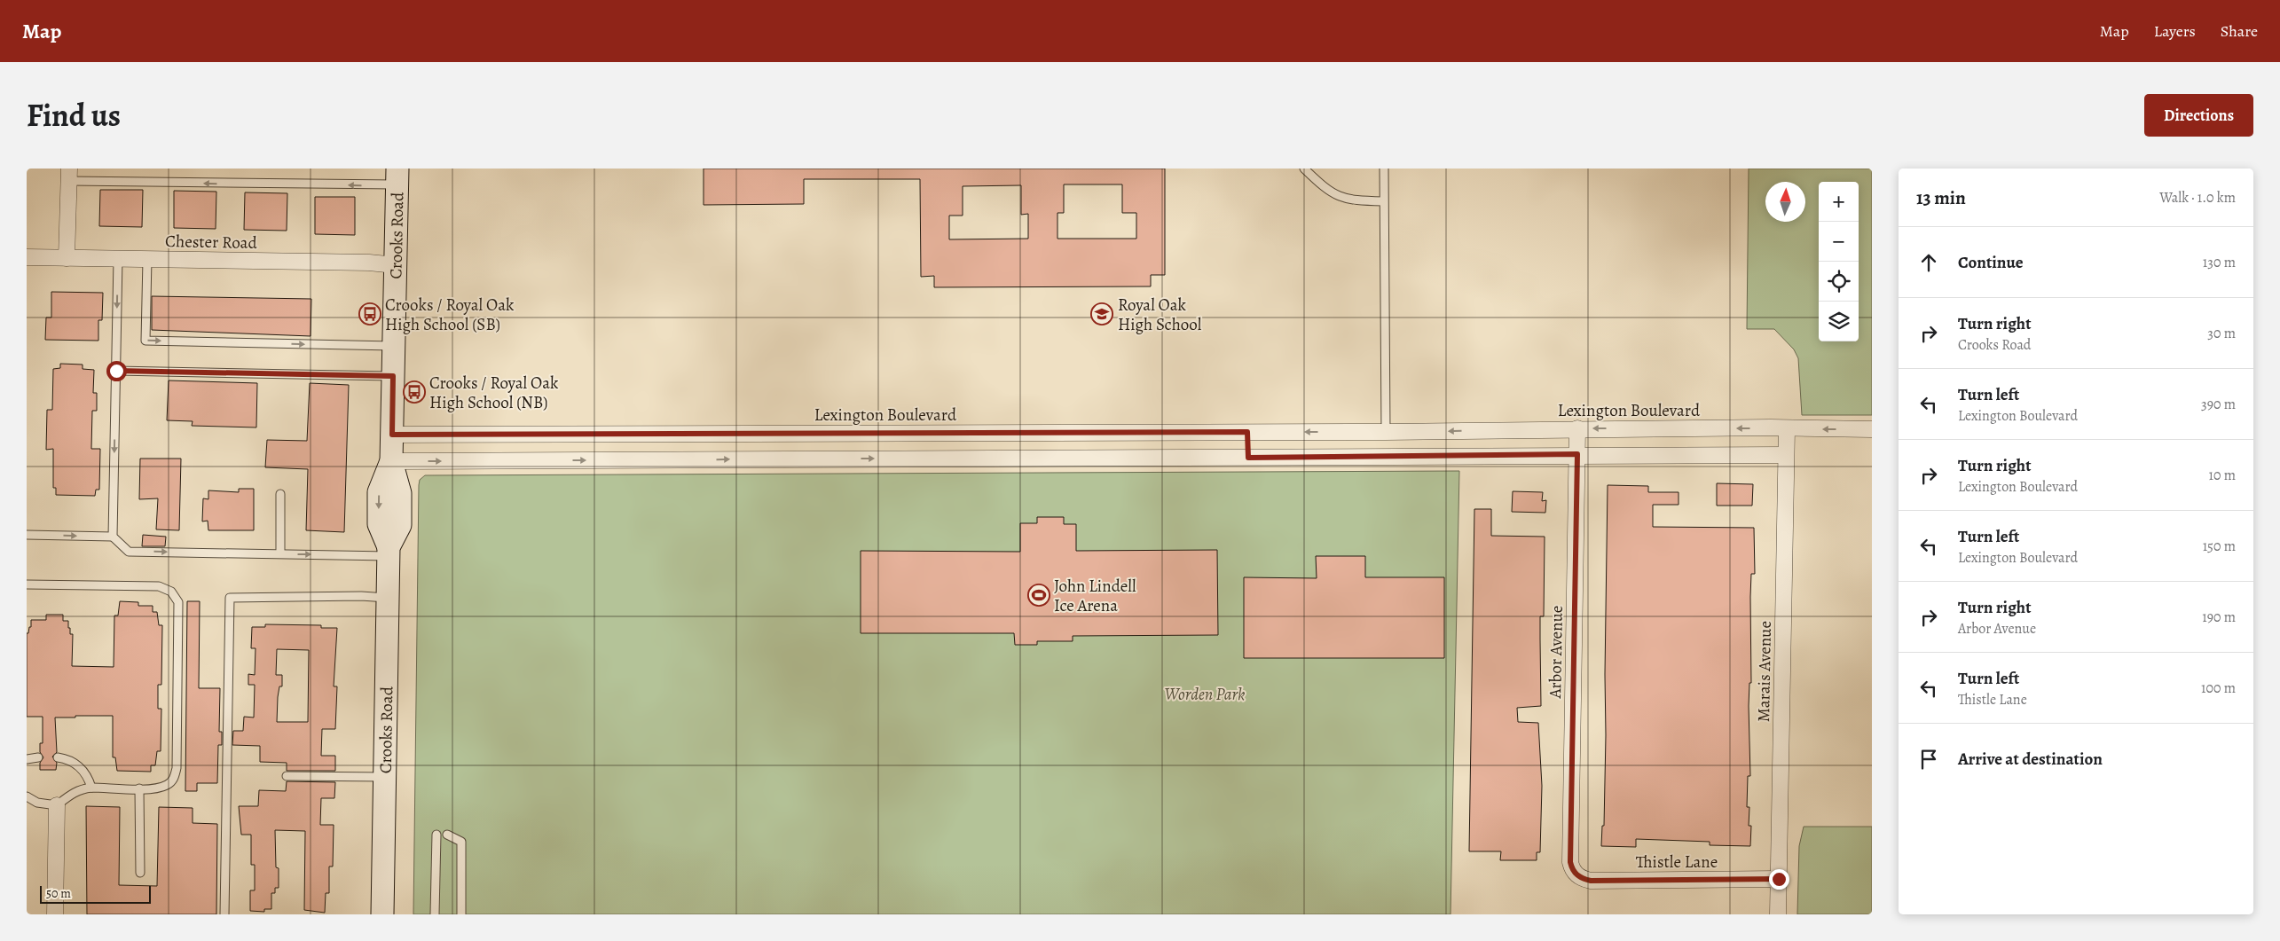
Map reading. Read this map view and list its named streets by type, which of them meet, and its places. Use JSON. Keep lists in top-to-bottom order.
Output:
{
  "streets": {
    "main road": ["Crooks Road"],
    "street": [
      "Chester Road",
      "Lexington Boulevard",
      "Arbor Avenue",
      "Marais Avenue",
      "Thistle Lane"
    ]
  },
  "crossings": [
    ["Crooks Road", "Chester Road"],
    ["Crooks Road", "Lexington Boulevard"],
    ["Lexington Boulevard", "Arbor Avenue"],
    ["Lexington Boulevard", "Marais Avenue"],
    ["Arbor Avenue", "Thistle Lane"],
    ["Marais Avenue", "Thistle Lane"]
  ],
  "parks": ["Worden Park"],
  "places": {
    "bus stop": ["Crooks / Royal Oak High School (SB)", "Crooks / Royal Oak High School (NB)"],
    "school or university": ["Royal Oak High School"],
    "sports": ["John Lindell Ice Arena"]
  },
  "scale_bar": "50 m",
  "north": "top",
  "page": {
    "header": "Map",
    "nav": ["Map", "Layers", "Share"],
    "title": "Find us",
    "buttons": "Directions",
    "heading": ["13 min", "Walk · 1.0 km"],
    "map_buttons": ["+", "−"],
    "list": [
      ["Continue", "130 m"],
      ["Turn right", "Crooks Road", "30 m"],
      ["Turn left", "Lexington Boulevard", "390 m"],
      ["Turn right", "Lexington Boulevard", "10 m"],
      ["Turn left", "Lexington Boulevard", "150 m"],
      ["Turn right", "Arbor Avenue", "190 m"],
      ["Turn left", "Thistle Lane", "100 m"],
      "Arrive at destination"
    ],
    "scale": "50 m"
  }
}
